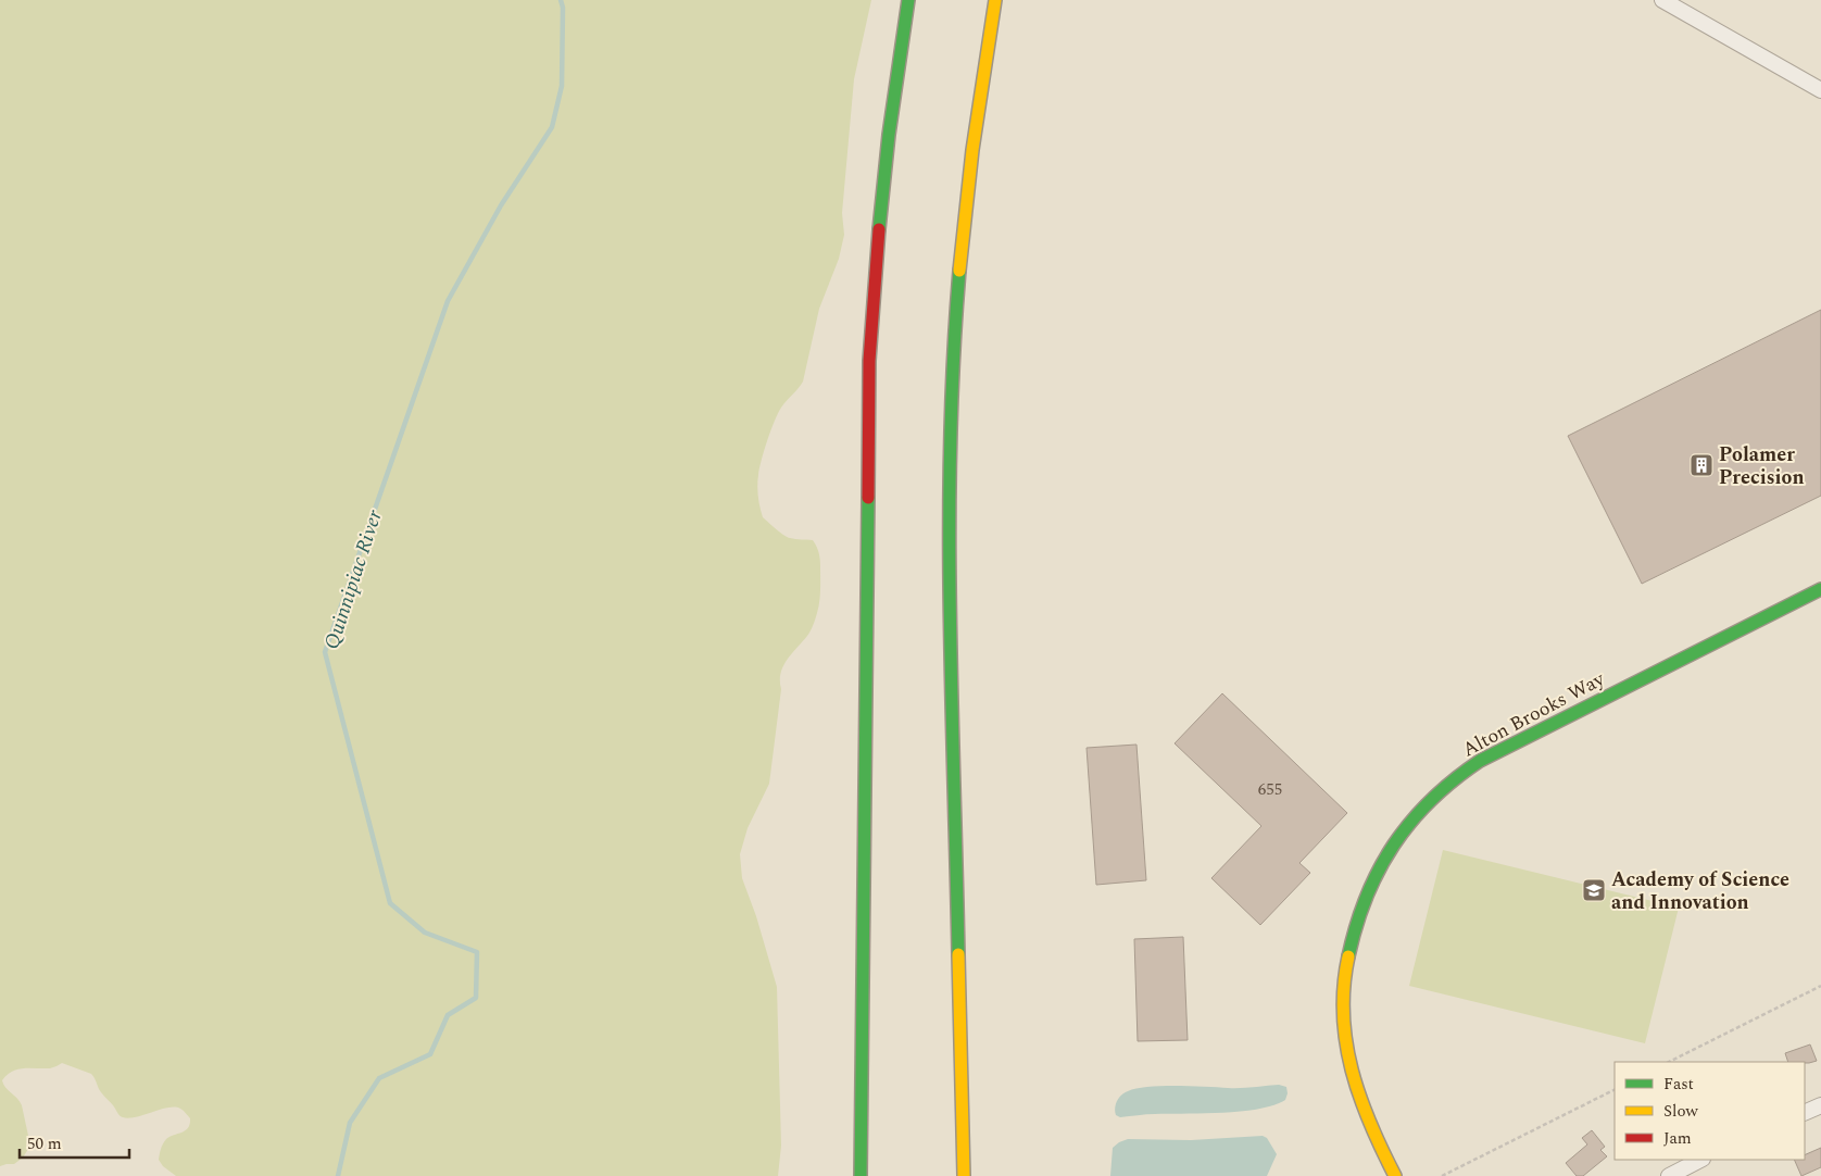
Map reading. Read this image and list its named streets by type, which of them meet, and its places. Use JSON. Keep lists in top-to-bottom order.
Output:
{
  "streets": {
    "main road": ["Alton Brooks Way"]
  },
  "water": ["Quinnipiac River"],
  "places": {
    "building": ["Polamer Precision"],
    "school or university": ["Academy of Science and Innovation"]
  },
  "house_numbers": ["655"],
  "legend": ["Fast", "Slow", "Jam"],
  "scale_bar": "50 m"
}
